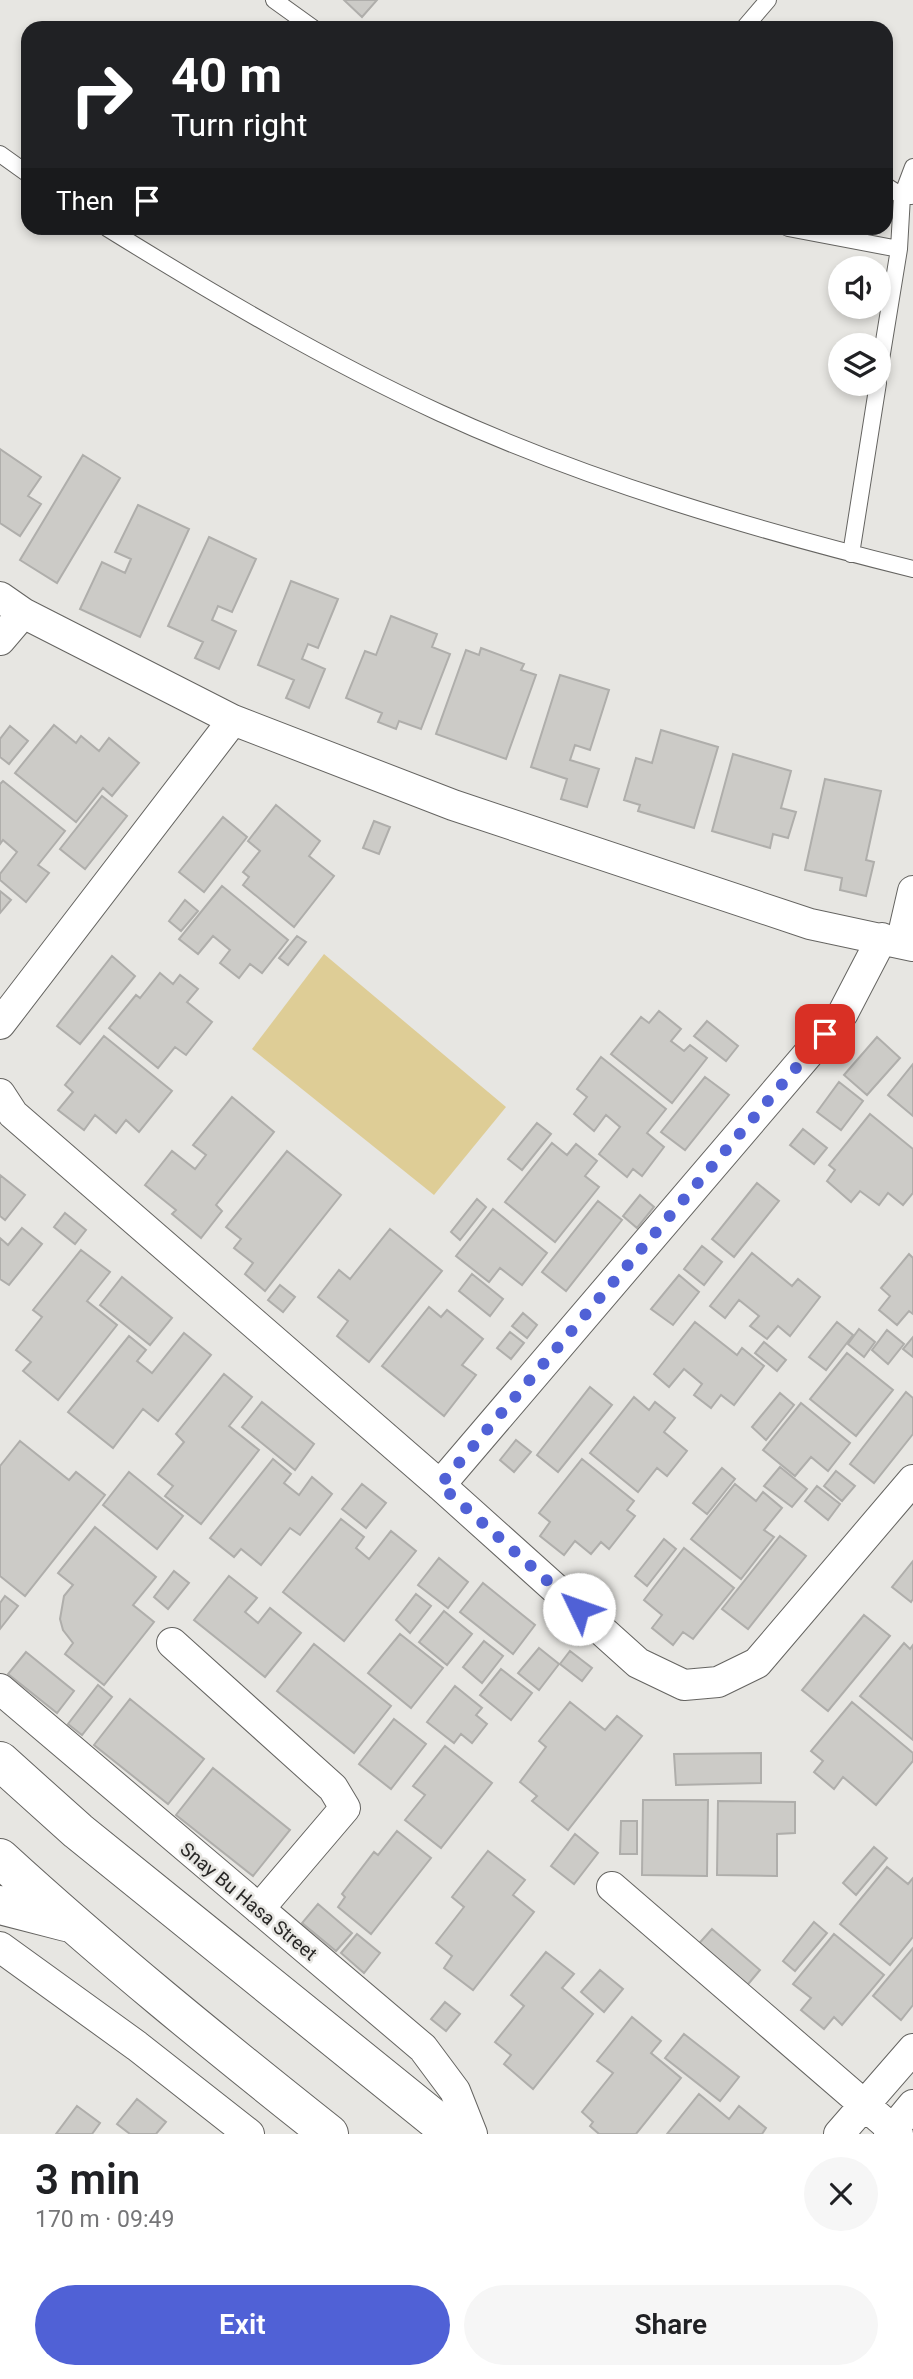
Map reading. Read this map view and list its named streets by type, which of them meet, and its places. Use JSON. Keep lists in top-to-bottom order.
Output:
{
  "streets": {
    "street": ["Snay Bu Hasa Street"]
  },
  "page": {
    "turn": ["40 m", "Turn right"],
    "then": "Then",
    "heading": ["3 min", "170 m · 09:49"],
    "buttons": ["Exit", "Share"]
  }
}
